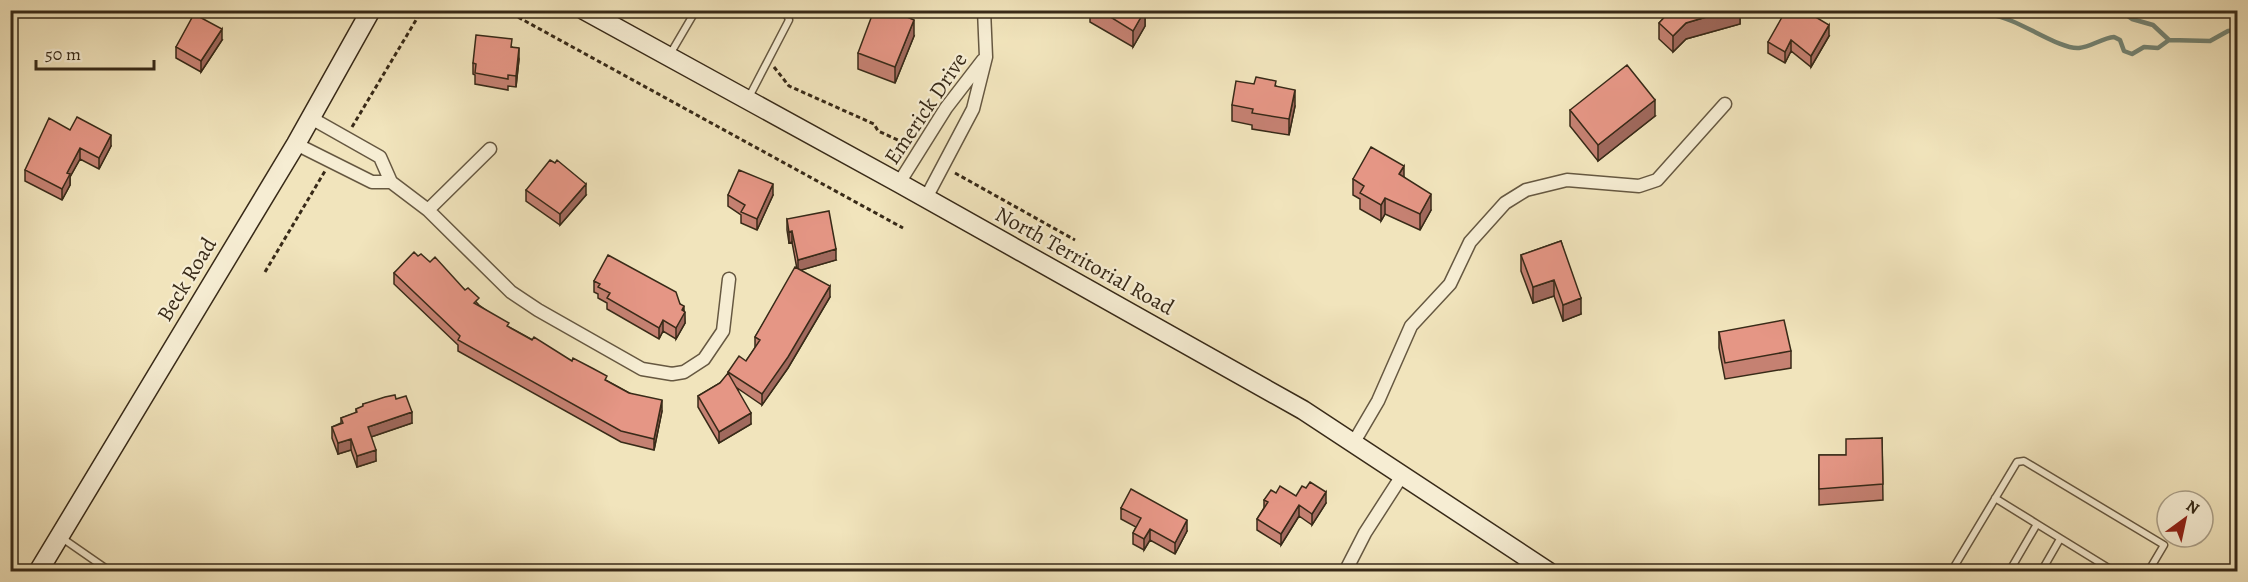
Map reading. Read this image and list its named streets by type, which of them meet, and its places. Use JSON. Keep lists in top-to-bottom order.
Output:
{
  "streets": {
    "main road": ["North Territorial Road", "Beck Road"],
    "street": ["Emerick Drive"]
  },
  "crossings": [
    ["Emerick Drive", "North Territorial Road"]
  ],
  "scale_bar": "50 m",
  "north": "top right"
}
